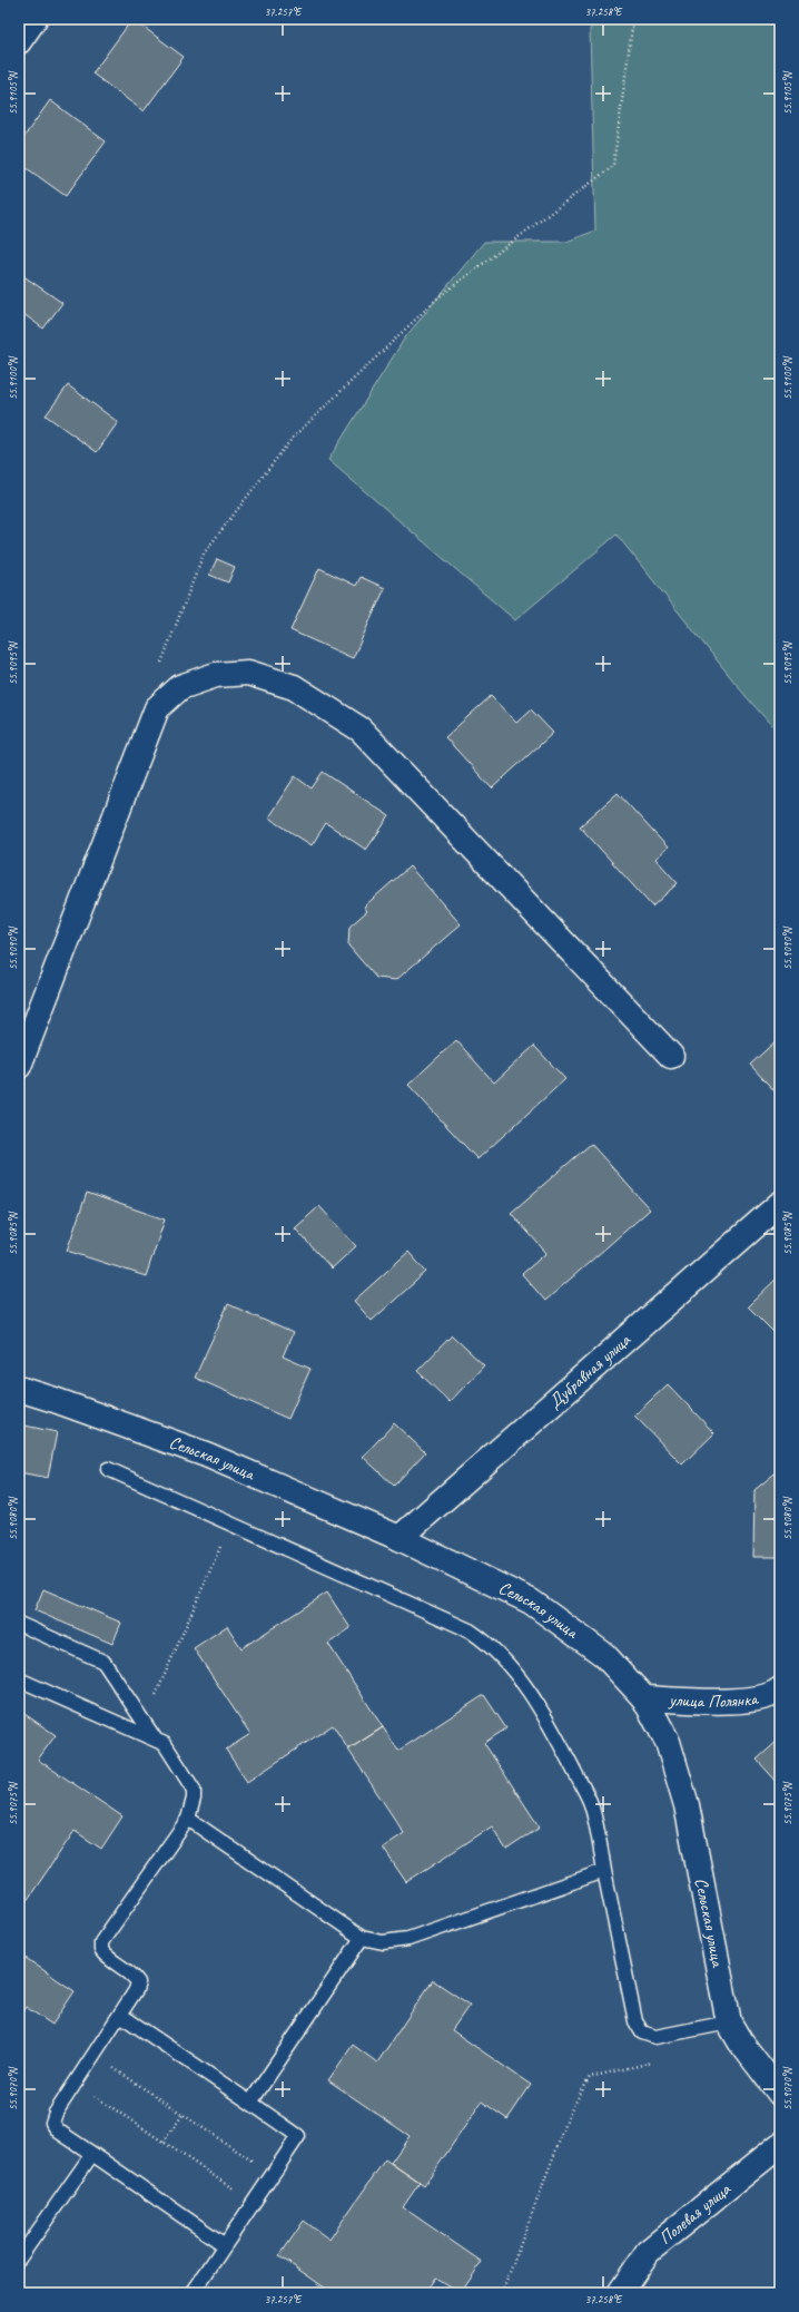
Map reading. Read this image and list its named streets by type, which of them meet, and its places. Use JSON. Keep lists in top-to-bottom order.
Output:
{
  "streets": {
    "street": [
      "Дубравная улица",
      "Сельская улица",
      "улица Полянка",
      "Полевая улица"
    ]
  },
  "crossings": [
    ["Дубравная улица", "Сельская улица"],
    ["Сельская улица", "улица Полянка"]
  ],
  "coordinates": [
    "37.257°E",
    "37.258°E",
    "55.9105°N",
    "55.9100°N",
    "55.9095°N",
    "55.9090°N",
    "55.9085°N",
    "55.9080°N",
    "55.9075°N",
    "55.9070°N"
  ]
}
